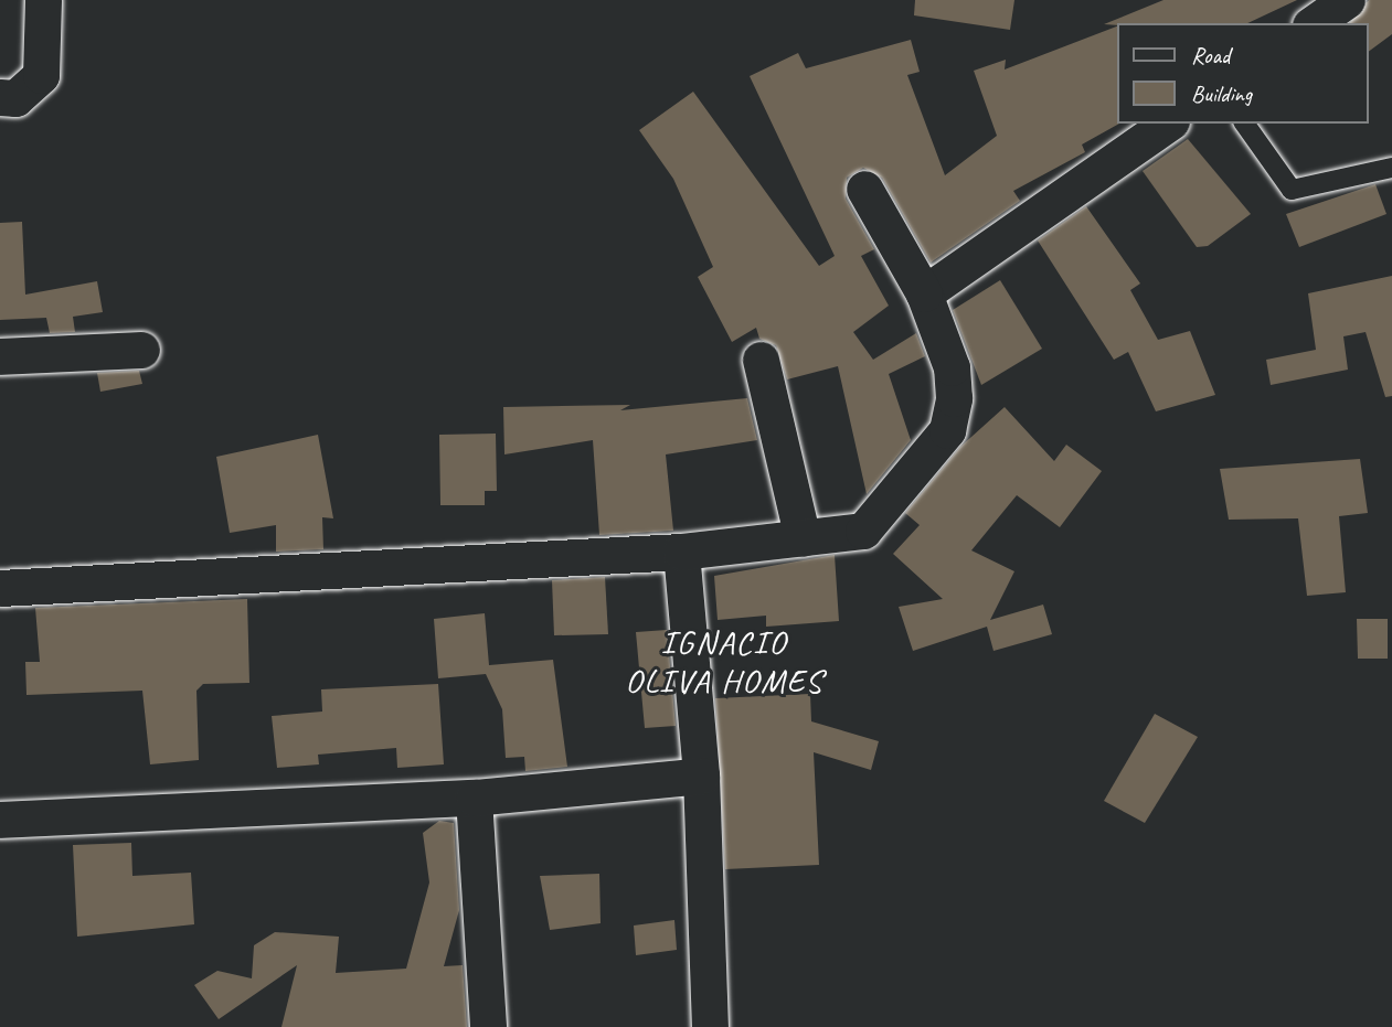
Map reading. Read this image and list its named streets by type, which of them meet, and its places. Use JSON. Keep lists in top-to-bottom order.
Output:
{
  "districts": ["IGNACIO OLIVA HOMES"],
  "legend": ["Road", "Building"]
}
